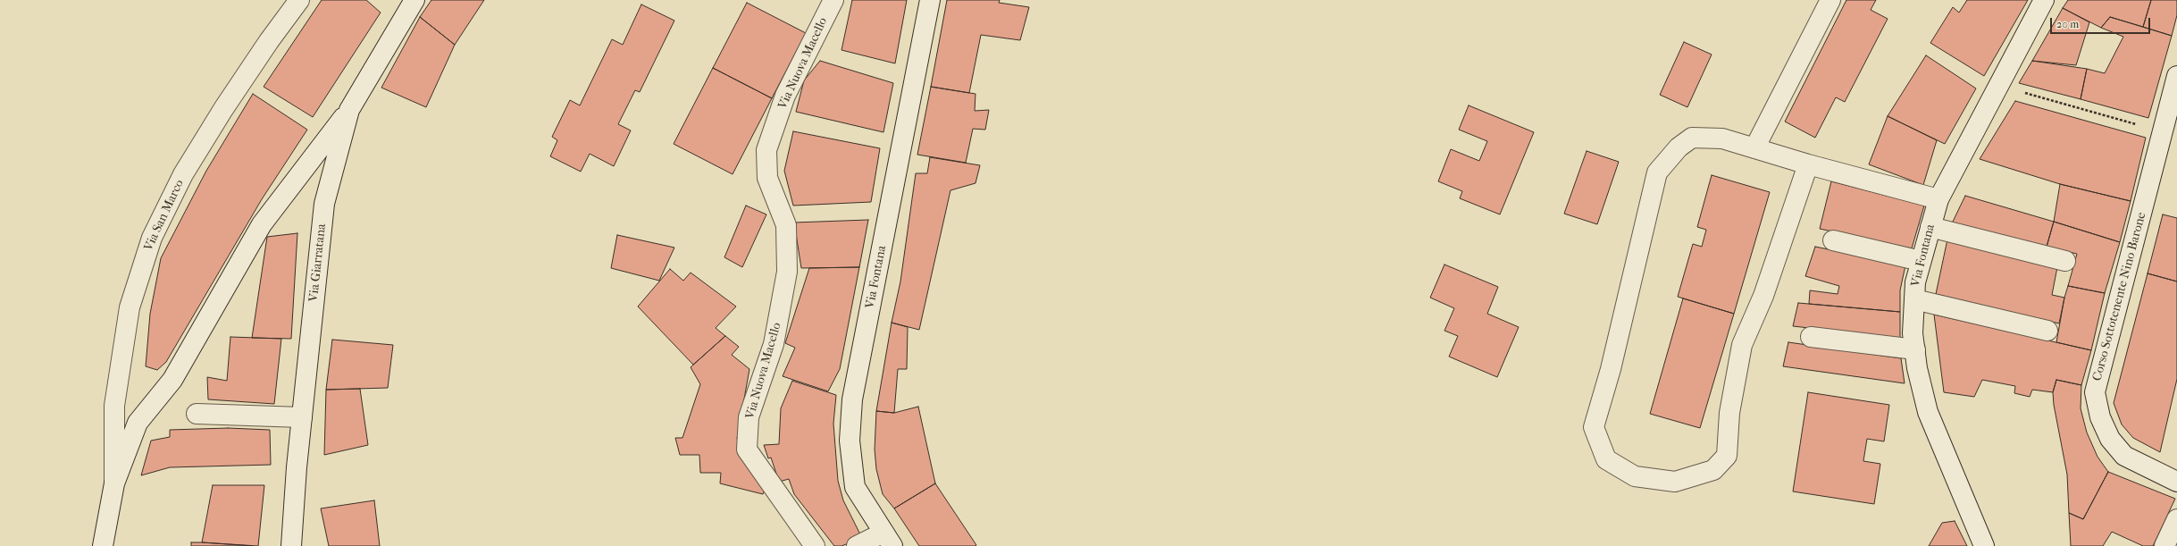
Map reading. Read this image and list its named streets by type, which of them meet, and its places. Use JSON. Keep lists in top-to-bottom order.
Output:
{
  "streets": {
    "street": [
      "Via Nuova Macello",
      "Via San Marco",
      "Via Fontana",
      "Via Giarratana",
      "Corso Sottotenente Nino Barone"
    ]
  },
  "scale_bar": "20 m"
}
